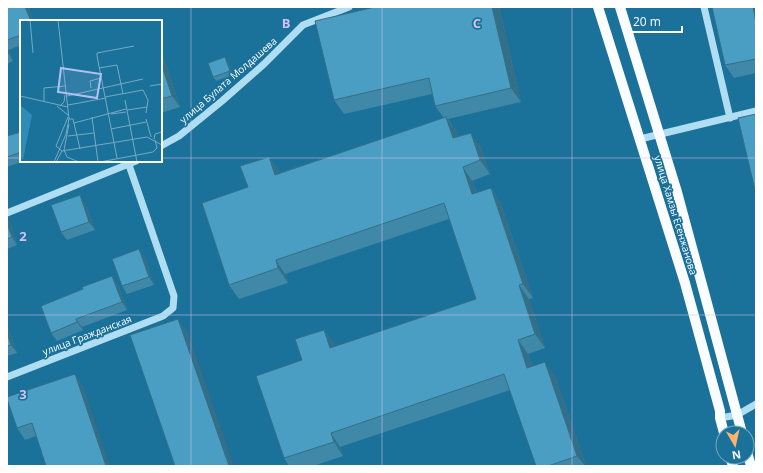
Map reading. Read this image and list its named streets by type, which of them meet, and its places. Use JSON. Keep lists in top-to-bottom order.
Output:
{
  "streets": {
    "main road": ["улица Хамзы Есенжанова"],
    "street": ["улица Булата Молдашева", "улица Гражданская"]
  },
  "scale_bar": "20 m",
  "north": "bottom",
  "grid": {
    "columns": ["B", "C"],
    "rows": ["2", "3"]
  }
}
